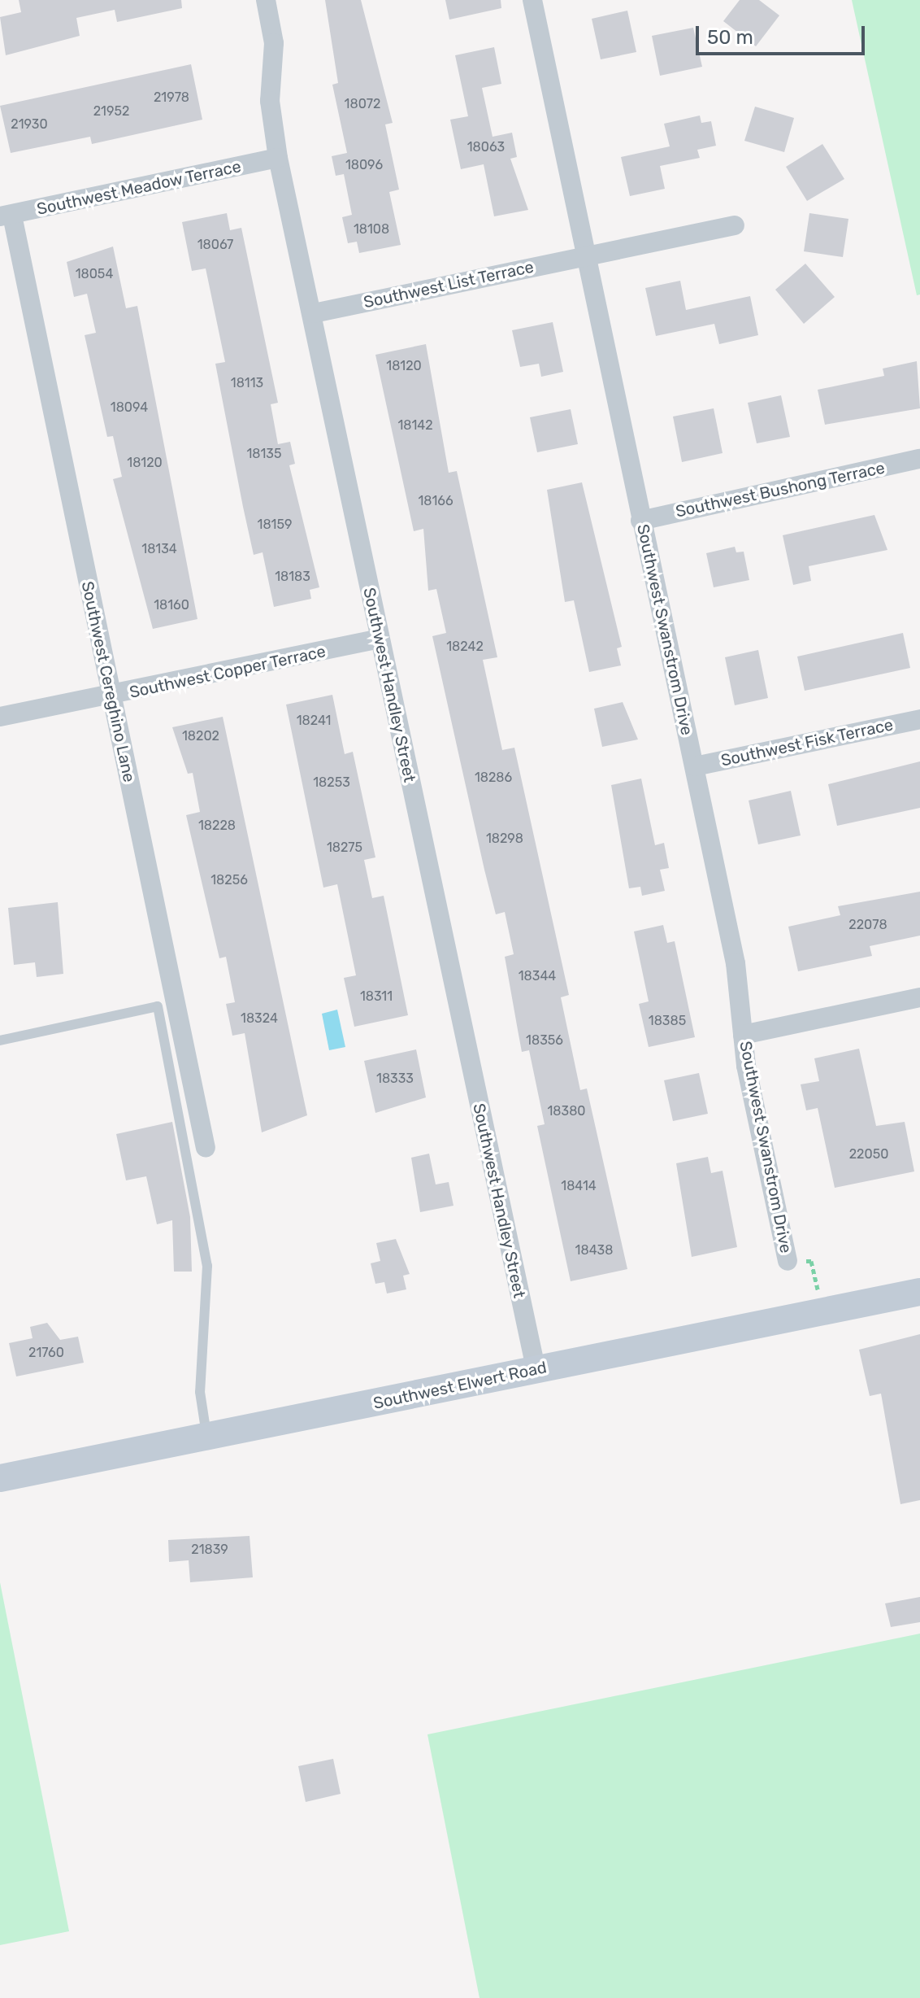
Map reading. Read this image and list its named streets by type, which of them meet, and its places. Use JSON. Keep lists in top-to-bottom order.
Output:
{
  "streets": {
    "main road": ["Southwest Elwert Road"],
    "street": [
      "Southwest Meadow Terrace",
      "Southwest List Terrace",
      "Southwest Bushong Terrace",
      "Southwest Swanstrom Drive",
      "Southwest Copper Terrace",
      "Southwest Cereghino Lane",
      "Southwest Handley Street",
      "Southwest Fisk Terrace"
    ]
  },
  "crossings": [
    ["Southwest Meadow Terrace", "Southwest Cereghino Lane"],
    ["Southwest Meadow Terrace", "Southwest Handley Street"],
    ["Southwest List Terrace", "Southwest Swanstrom Drive"],
    ["Southwest List Terrace", "Southwest Handley Street"],
    ["Southwest Bushong Terrace", "Southwest Swanstrom Drive"],
    ["Southwest Swanstrom Drive", "Southwest Fisk Terrace"],
    ["Southwest Copper Terrace", "Southwest Cereghino Lane"],
    ["Southwest Copper Terrace", "Southwest Handley Street"],
    ["Southwest Handley Street", "Southwest Elwert Road"]
  ],
  "house_numbers": [
    "21978",
    "18072",
    "21952",
    "21930",
    "18063",
    "18096",
    "18108",
    "18067",
    "18054",
    "18120",
    "18113",
    "18094",
    "18142",
    "18135",
    "18120",
    "18166",
    "18159",
    "18134",
    "18183",
    "18160",
    "18242",
    "18241",
    "18202",
    "18286",
    "18253",
    "18228",
    "18298",
    "18275",
    "18256",
    "22078",
    "18344",
    "18311",
    "18324",
    "18385",
    "18356",
    "18333",
    "18380",
    "22050",
    "18414",
    "18438",
    "21760",
    "21839"
  ],
  "scale_bar": "50 m"
}
